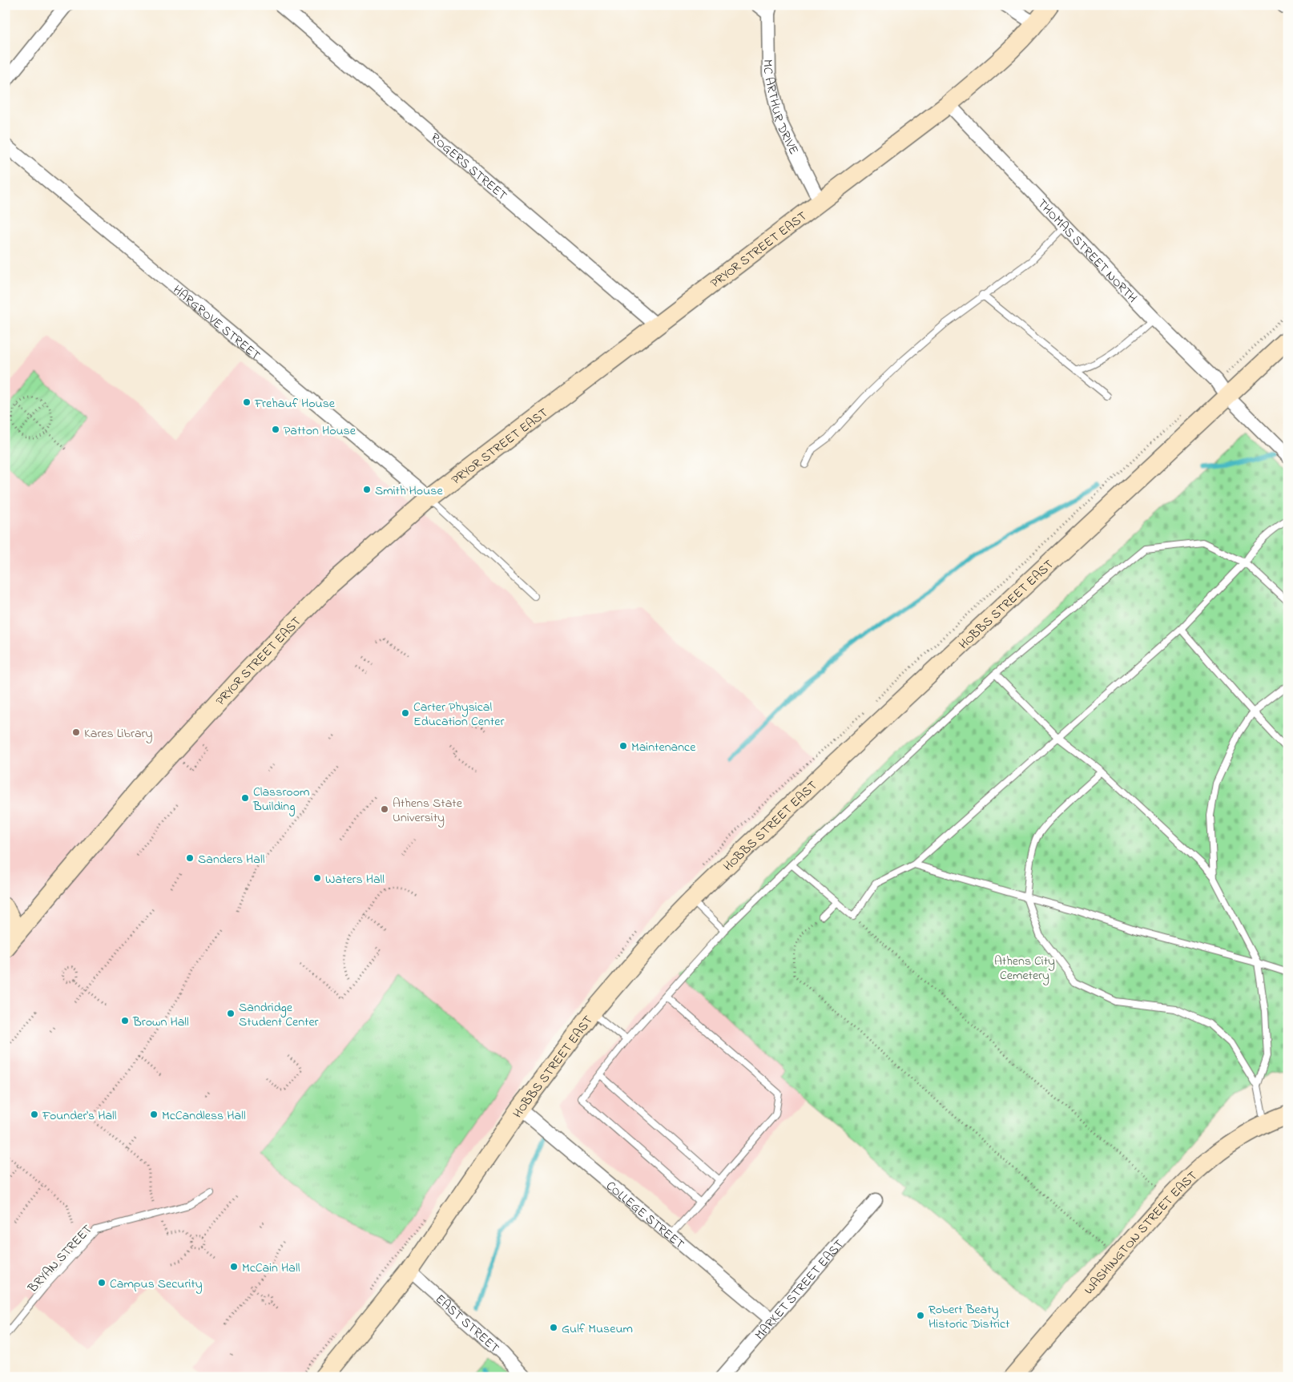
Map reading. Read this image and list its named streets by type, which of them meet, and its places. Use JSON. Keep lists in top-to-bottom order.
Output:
{
  "streets": {
    "street": [
      "MC ARTHUR DRIVE",
      "ROGERS STREET",
      "PRYOR STREET EAST",
      "THOMAS STREET NORTH",
      "HARGROVE STREET",
      "HOBBS STREET EAST",
      "COLLEGE STREET",
      "WASHINGTON STREET EAST",
      "MARKET STREET EAST",
      "EAST STREET"
    ],
    "lane": ["BRYAN STREET"]
  },
  "crossings": [
    ["MC ARTHUR DRIVE", "PRYOR STREET EAST"],
    ["ROGERS STREET", "PRYOR STREET EAST"],
    ["PRYOR STREET EAST", "THOMAS STREET NORTH"],
    ["PRYOR STREET EAST", "HARGROVE STREET"],
    ["THOMAS STREET NORTH", "HOBBS STREET EAST"],
    ["HOBBS STREET EAST", "COLLEGE STREET"],
    ["HOBBS STREET EAST", "EAST STREET"],
    ["COLLEGE STREET", "MARKET STREET EAST"]
  ],
  "parks": ["Athens City Cemetery"],
  "places": [
    "Frehauf House",
    "Patton House",
    "Smith House",
    "Carter Physical Education Center",
    "Kares Library",
    "Maintenance",
    "Classroom Building",
    "Athens State University",
    "Sanders Hall",
    "Waters Hall",
    "Sandridge Student Center",
    "Brown Hall",
    "Founder's Hall",
    "McCandless Hall",
    "McCain Hall",
    "Campus Security",
    "Robert Beaty Historic District",
    "Gulf Museum"
  ]
}
